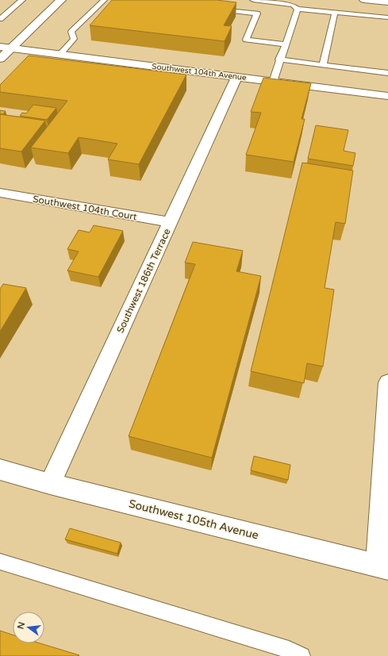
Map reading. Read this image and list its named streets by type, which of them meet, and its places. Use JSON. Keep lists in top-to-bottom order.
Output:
{
  "streets": {
    "street": [
      "Southwest 104th Avenue",
      "Southwest 104th Court",
      "Southwest 186th Terrace",
      "Southwest 105th Avenue"
    ]
  },
  "crossings": [
    ["Southwest 104th Avenue", "Southwest 186th Terrace"],
    ["Southwest 104th Court", "Southwest 186th Terrace"],
    ["Southwest 186th Terrace", "Southwest 105th Avenue"]
  ],
  "north": "left"
}
